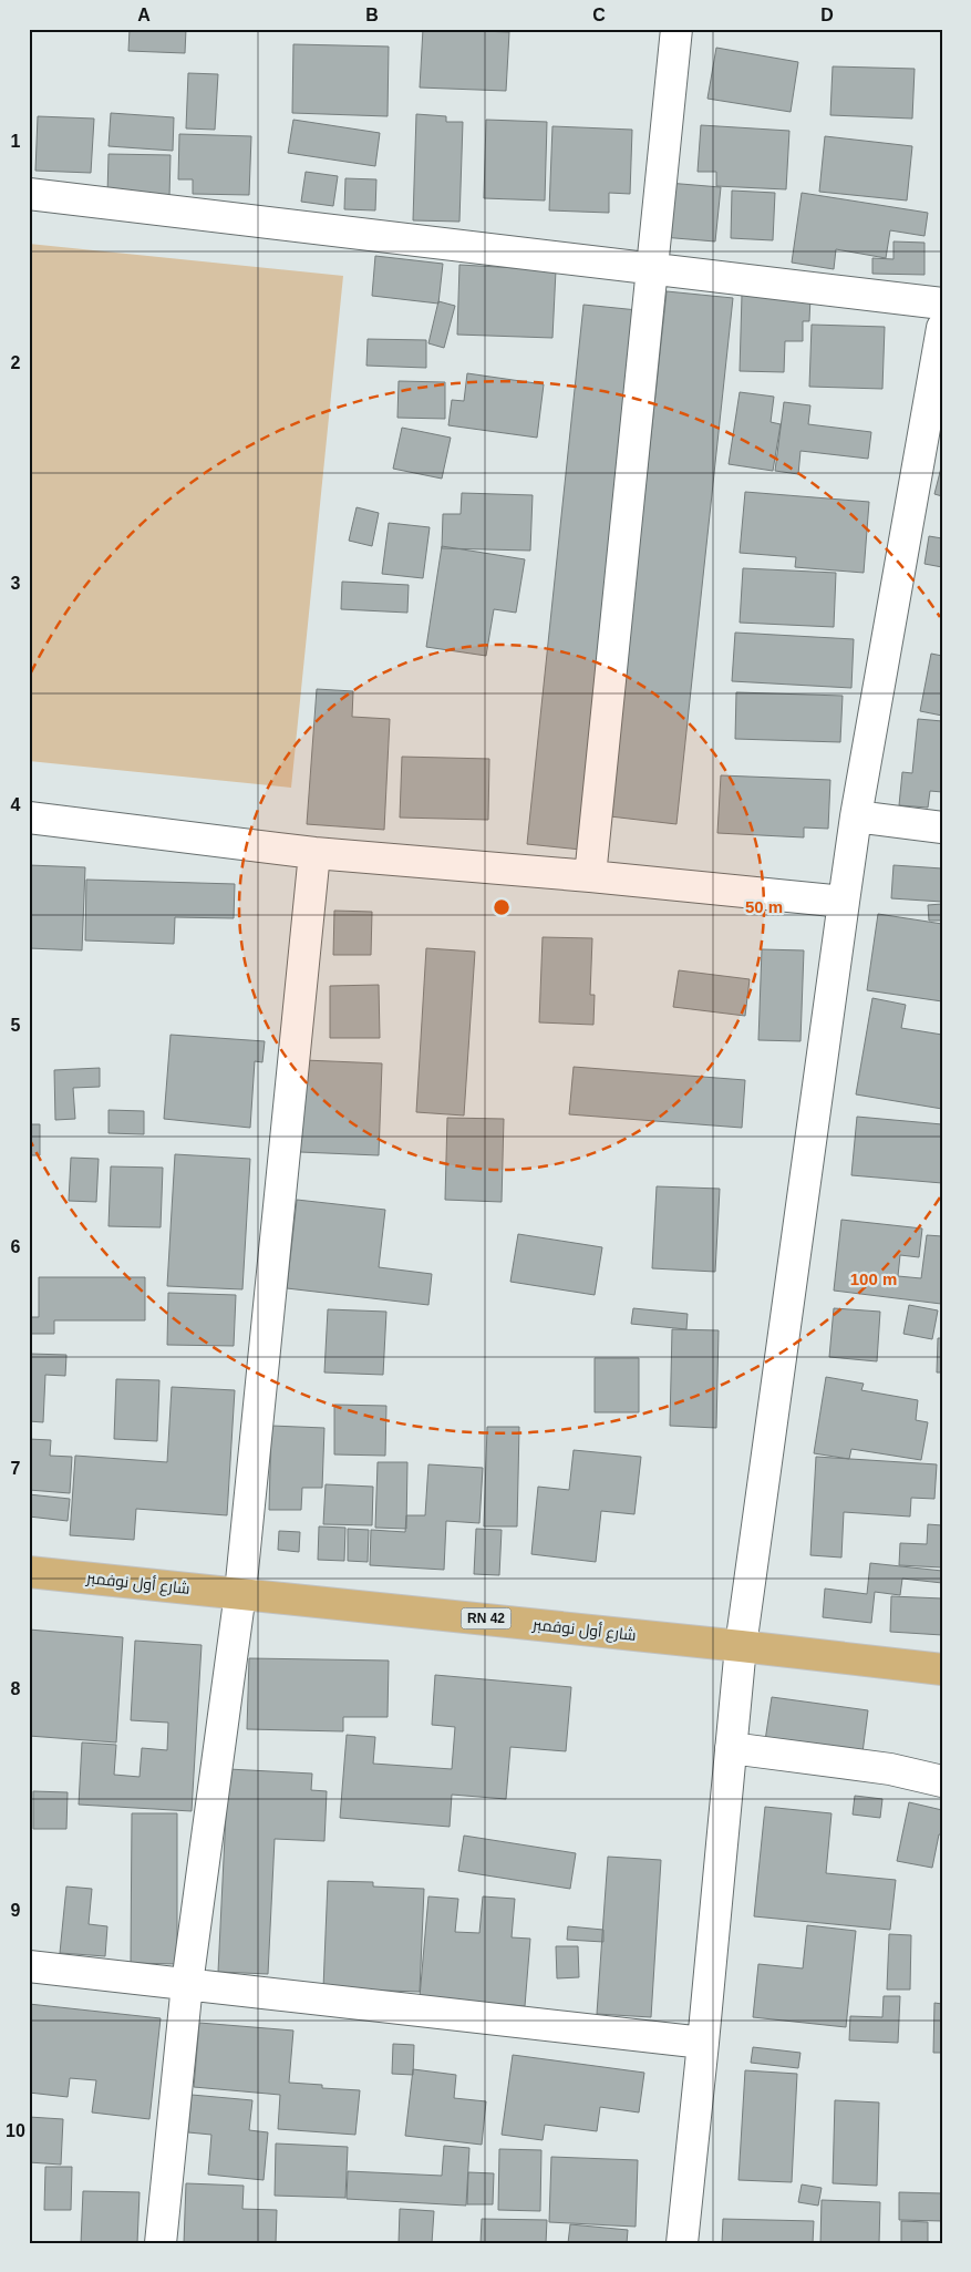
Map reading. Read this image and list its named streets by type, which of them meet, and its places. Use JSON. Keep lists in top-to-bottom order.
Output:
{
  "streets": {
    "main road": ["شارع أول نوفمبر", "RN 42"]
  },
  "grid": {
    "columns": [
      "A",
      "B",
      "C",
      "D"
    ],
    "rows": [
      "1",
      "2",
      "3",
      "4",
      "5",
      "6",
      "7",
      "8",
      "9",
      "10"
    ]
  },
  "rings": ["50 m", "100 m"]
}
